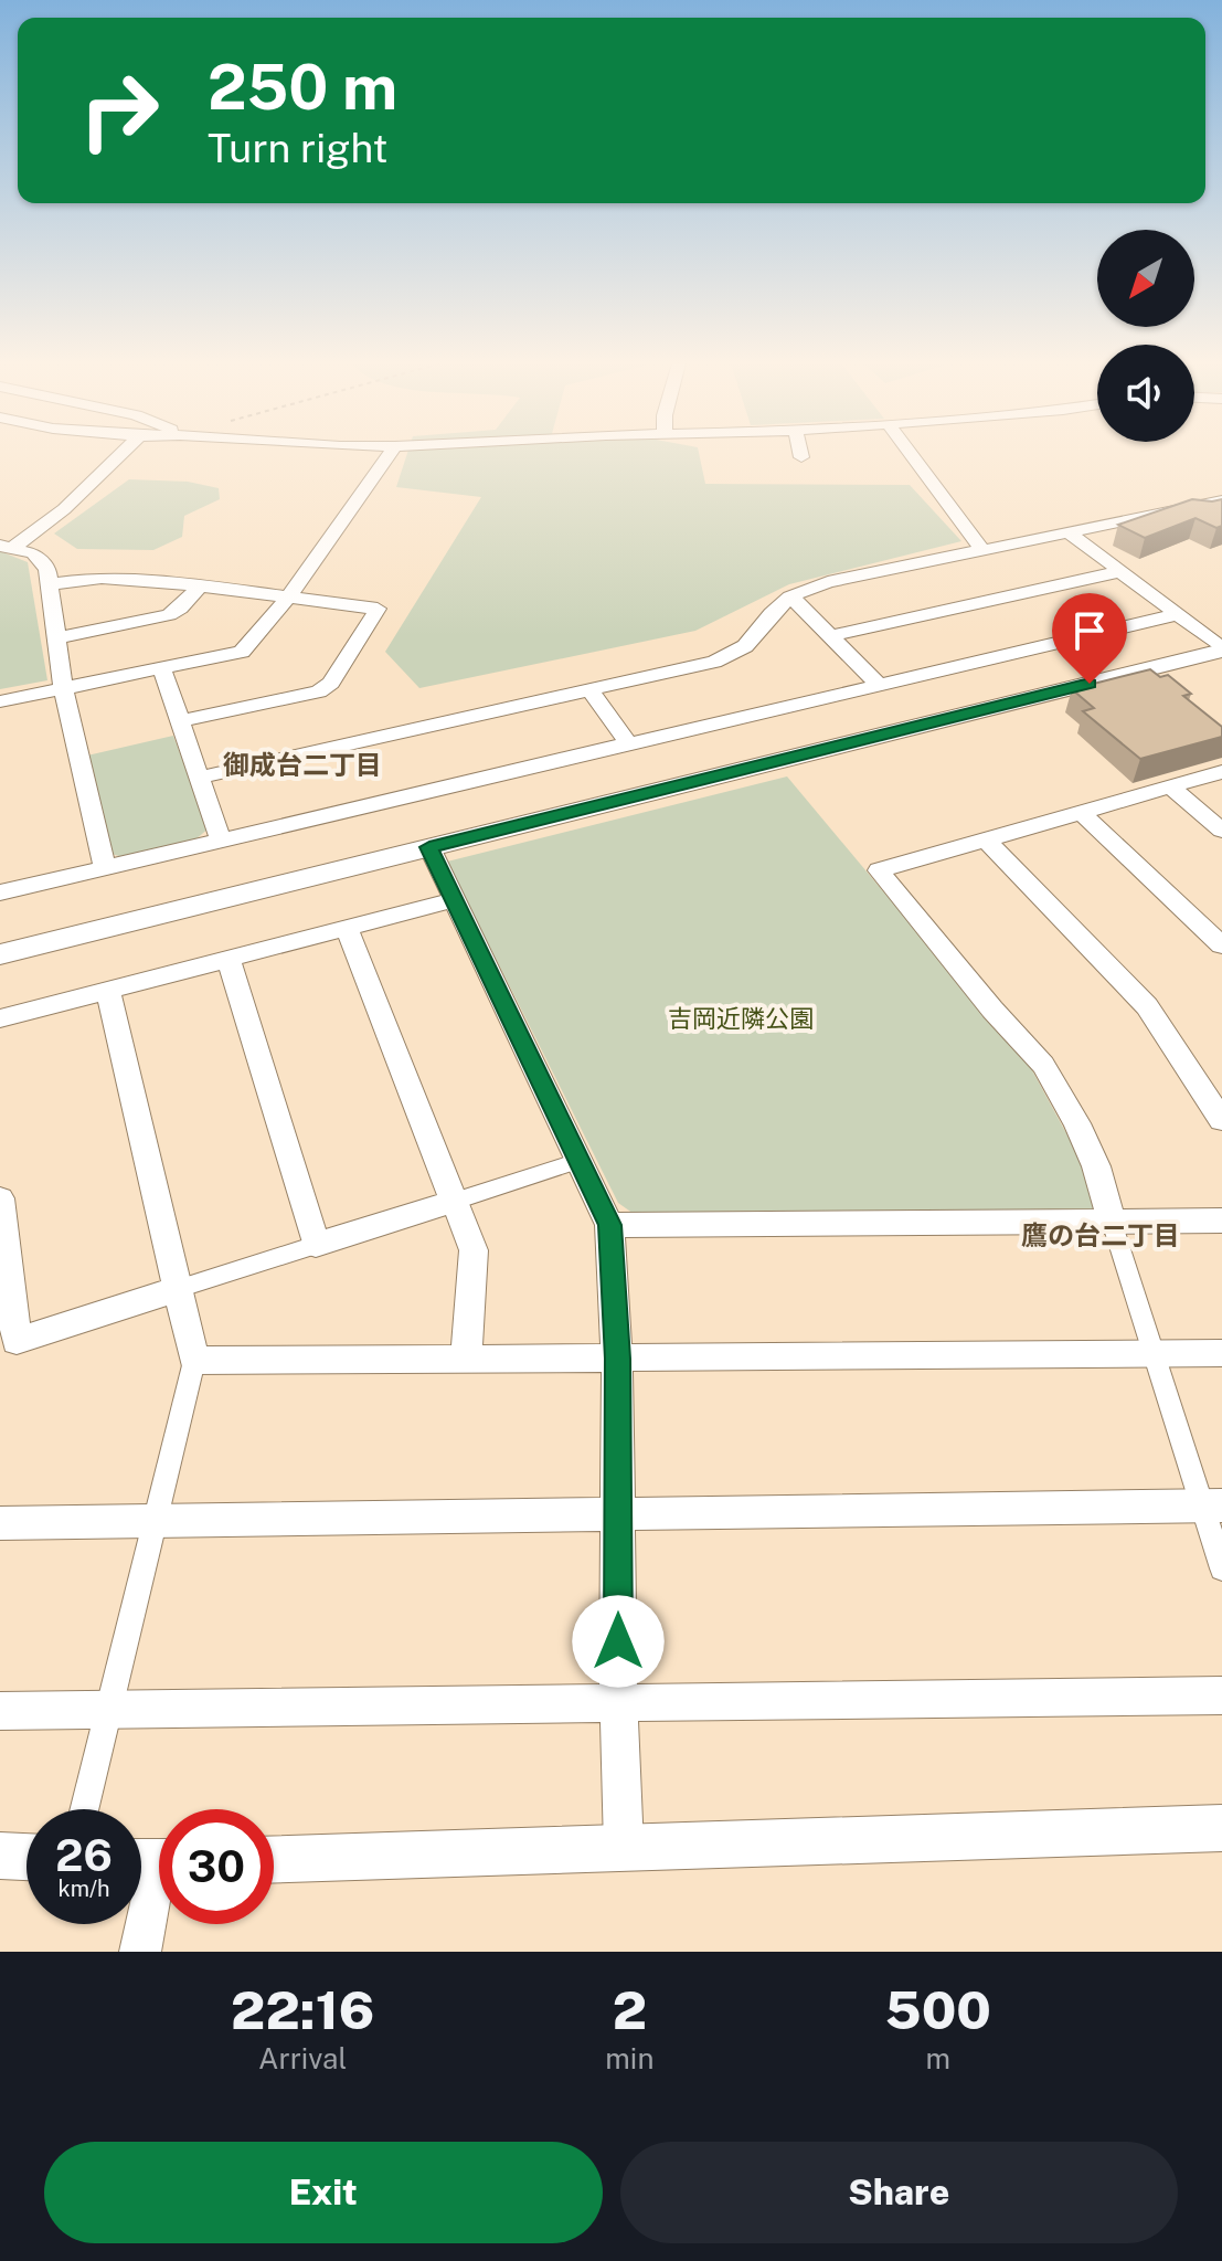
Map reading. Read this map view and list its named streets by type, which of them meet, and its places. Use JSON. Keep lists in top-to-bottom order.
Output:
{
  "districts": ["御成台二丁目", "鷹の台二丁目"],
  "parks": ["吉岡近隣公園"],
  "north": "bottom left",
  "page": {
    "turn": ["250 m", "Turn right"],
    "speed": "26 km/h",
    "limit": "30",
    "eta": [
      "22:16",
      "Arrival",
      "2",
      "min",
      "500",
      "m"
    ],
    "buttons": ["Exit", "Share"]
  }
}
